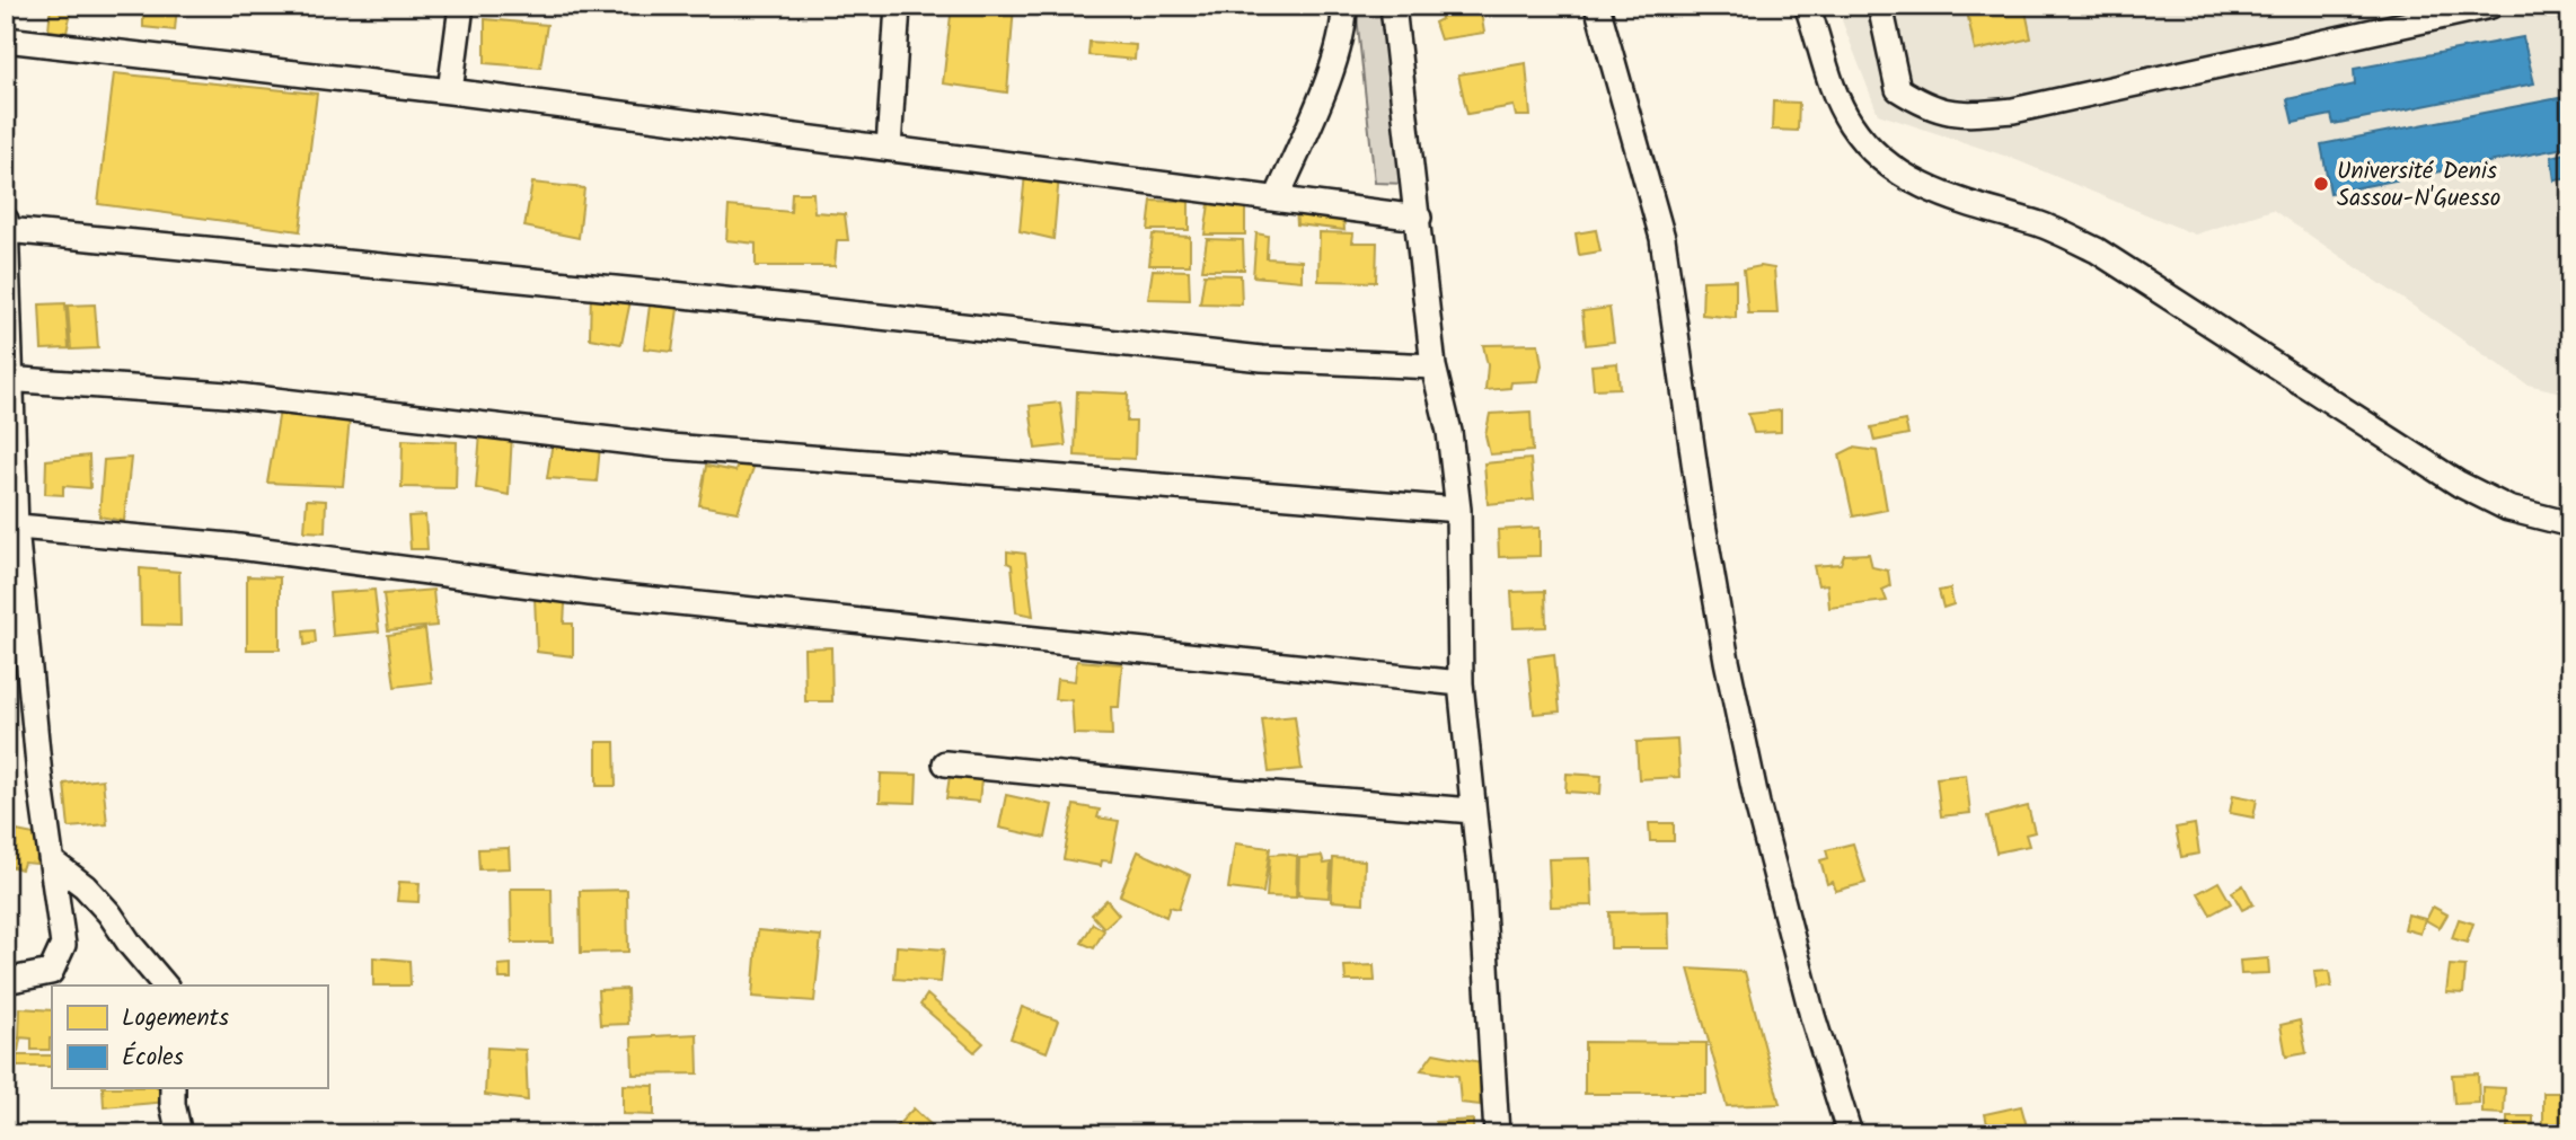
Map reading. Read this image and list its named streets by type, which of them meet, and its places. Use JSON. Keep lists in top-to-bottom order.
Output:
{
  "places": ["Université Denis Sassou-N'Guesso"],
  "legend": ["Logements", "Écoles"]
}
